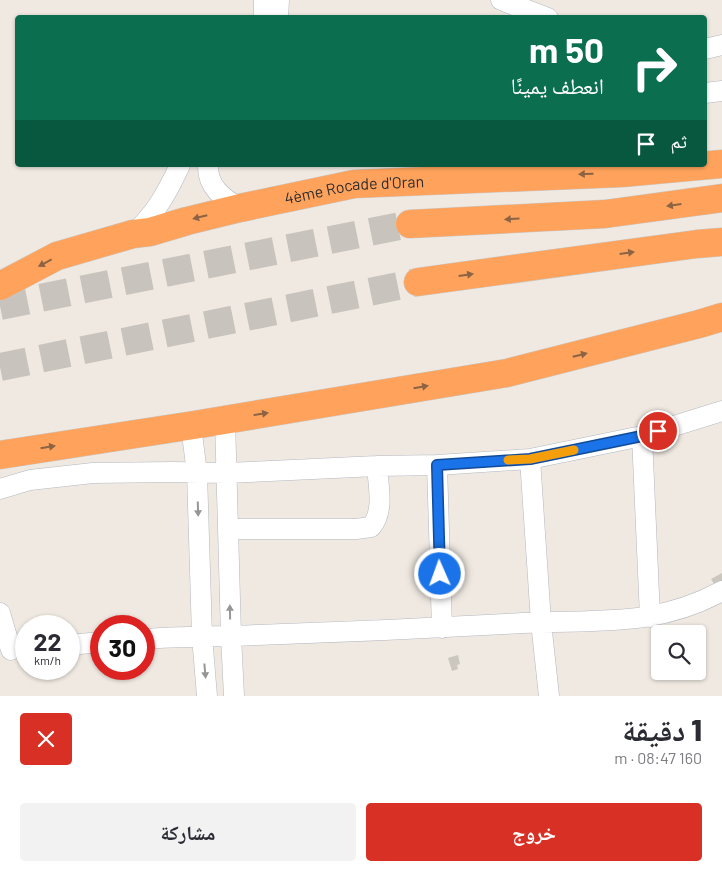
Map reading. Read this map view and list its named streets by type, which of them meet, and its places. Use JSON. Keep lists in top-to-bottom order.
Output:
{
  "streets": {
    "highway": ["4ème Rocade d'Oran"]
  },
  "page": {
    "turn": ["50 m", "انعطف يمينًا"],
    "then": "ثم",
    "speed": "22 km/h",
    "limit": "30",
    "heading": ["1 دقيقة", "160 m · 08:47"],
    "buttons": ["خروج", "مشاركة"]
  }
}
